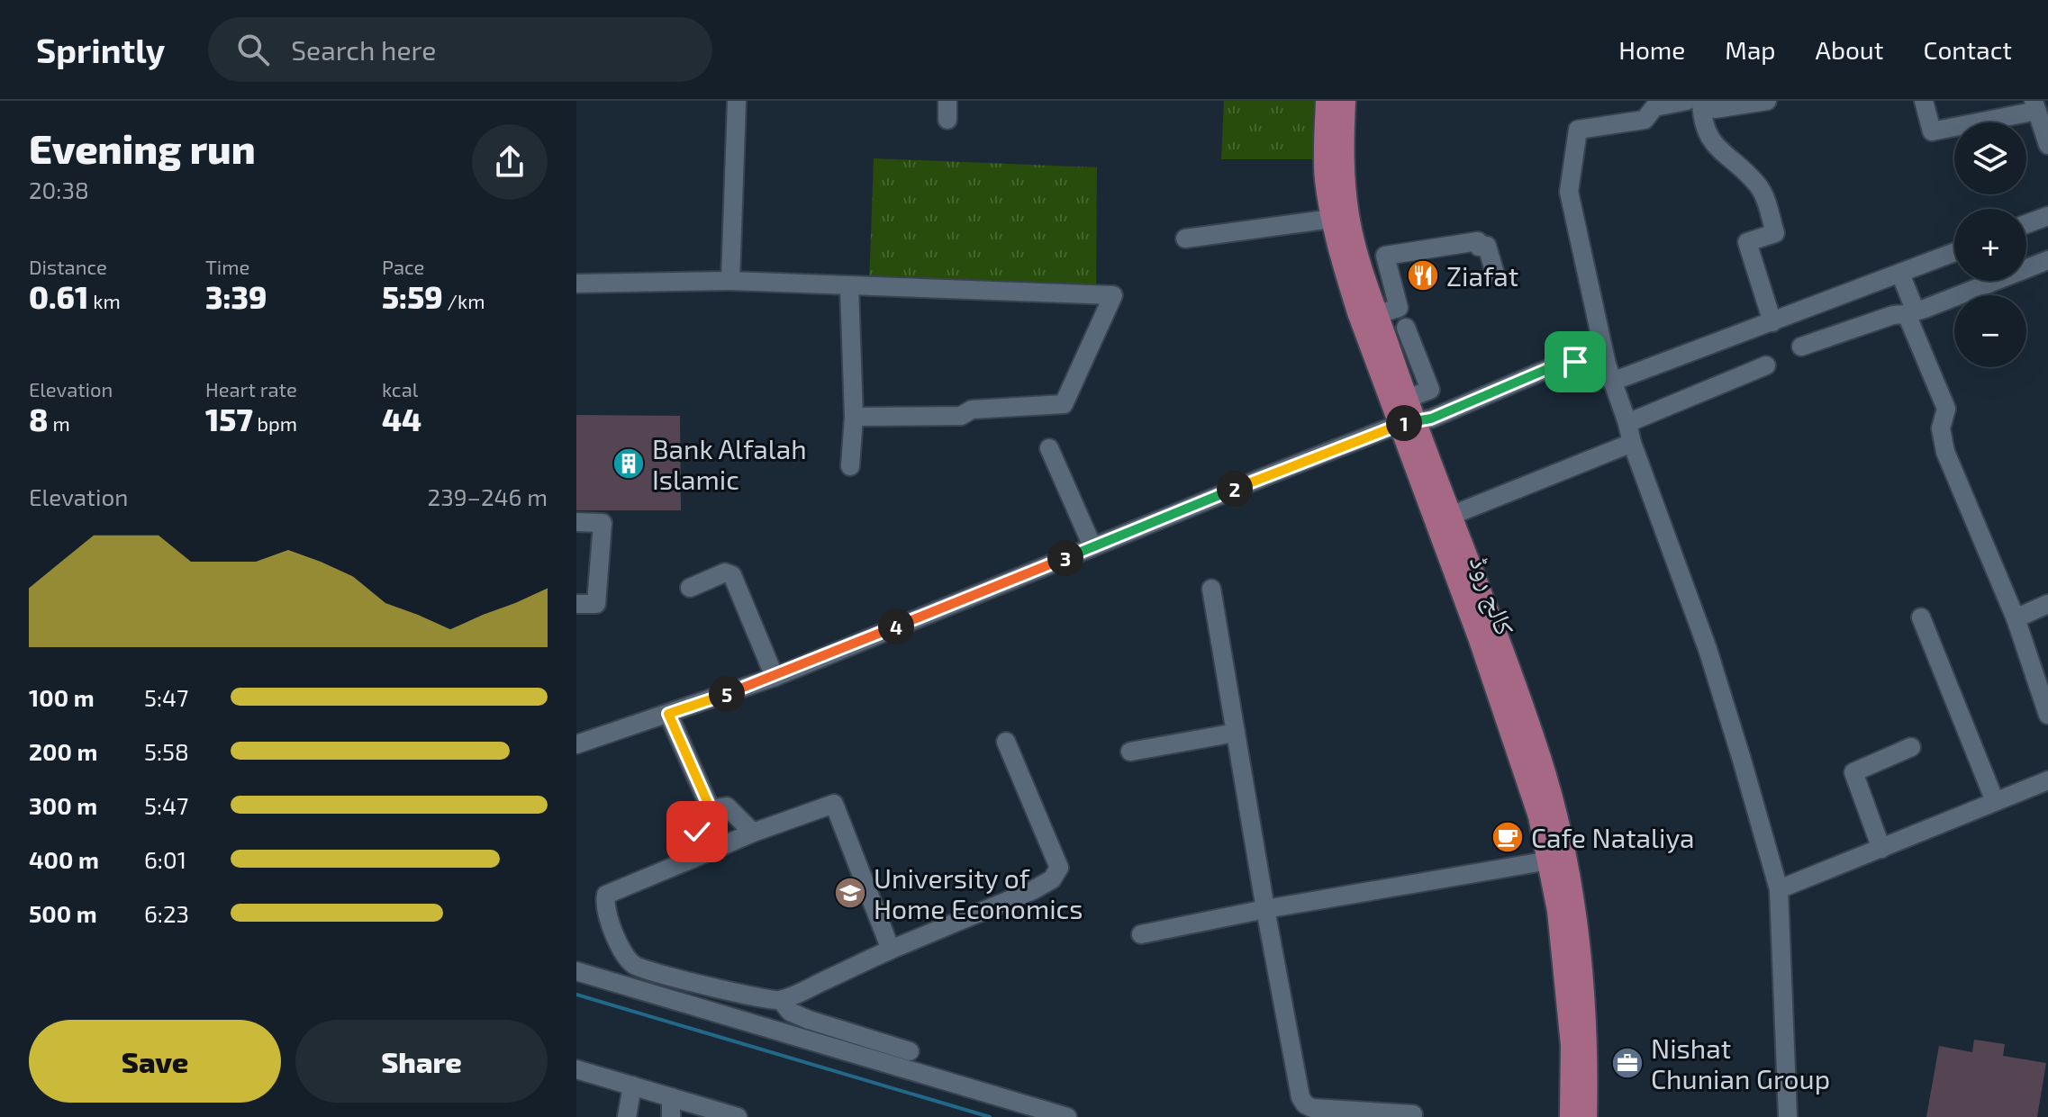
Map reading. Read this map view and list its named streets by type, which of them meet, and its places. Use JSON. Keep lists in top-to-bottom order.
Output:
{
  "streets": {
    "main road": ["کالج روڈ"]
  },
  "places": {
    "restaurant": ["Ziafat"],
    "building": ["Bank Alfalah Islamic"],
    "cafe": ["Cafe Nataliya"],
    "school or university": ["University of Home Economics"],
    "office": ["Nishat Chunian Group"]
  },
  "page": {
    "header": "Sprintly",
    "search": "Search here",
    "nav": [
      "Home",
      "Map",
      "About",
      "Contact"
    ],
    "heading": ["Evening run", "20:38"],
    "map_buttons": ["+", "−"],
    "stats": [
      ["Distance", "0.61 km"],
      ["Time", "3:39"],
      ["Pace", "5:59 /km"],
      ["Elevation", "8 m"],
      ["Heart rate", "157 bpm"],
      ["kcal", "44"]
    ],
    "pins": [
      "1",
      "2",
      "3",
      "4",
      "5"
    ],
    "chart": ["Elevation", "239–246 m"],
    "list": [
      {
        "name": "100 m",
        "note": "5:47"
      },
      {
        "name": "200 m",
        "note": "5:58"
      },
      {
        "name": "300 m",
        "note": "5:47"
      },
      {
        "name": "400 m",
        "note": "6:01"
      },
      {
        "name": "500 m",
        "note": "6:23"
      }
    ],
    "buttons": ["Save", "Share"]
  }
}
